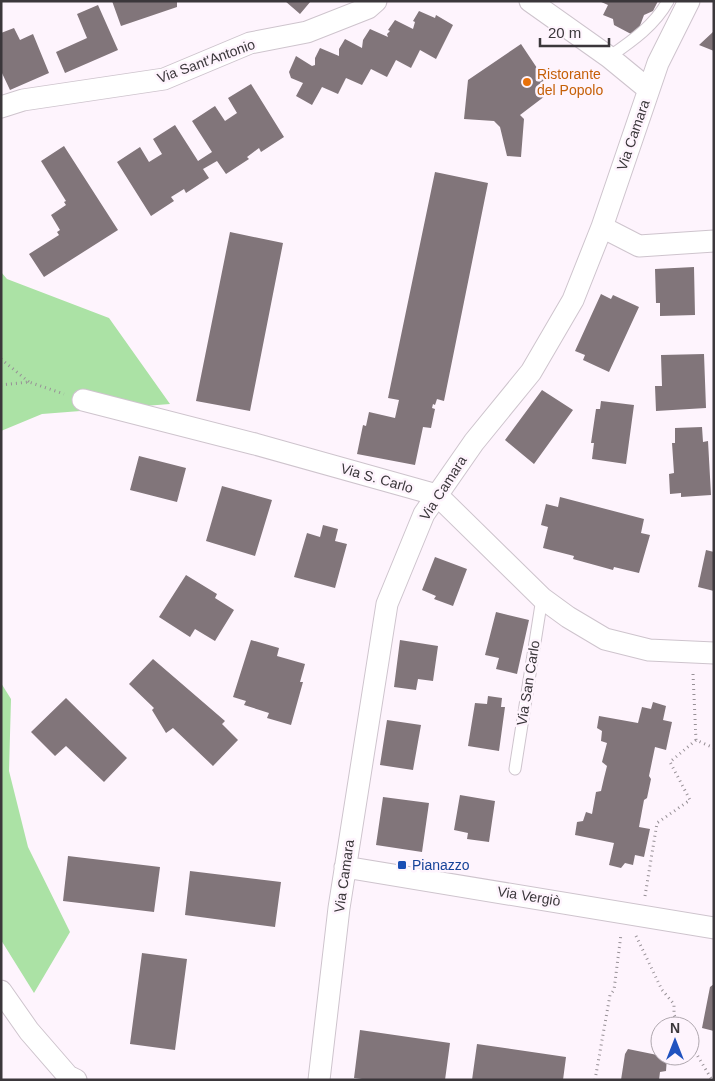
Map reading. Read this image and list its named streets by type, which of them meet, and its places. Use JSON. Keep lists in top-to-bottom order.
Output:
{
  "streets": {
    "street": [
      "Via Sant'Antonio",
      "Via Camara",
      "Via S. Carlo",
      "Via Vergiò"
    ],
    "lane": ["Via San Carlo"]
  },
  "crossings": [
    ["Via Camara", "Via S. Carlo"],
    ["Via Camara", "Via Vergiò"],
    ["Via S. Carlo", "Via San Carlo"]
  ],
  "places": {
    "other": ["Ristorante del Popolo"],
    "transit": ["Pianazzo"]
  },
  "scale_bar": "20 m",
  "north": "top"
}
